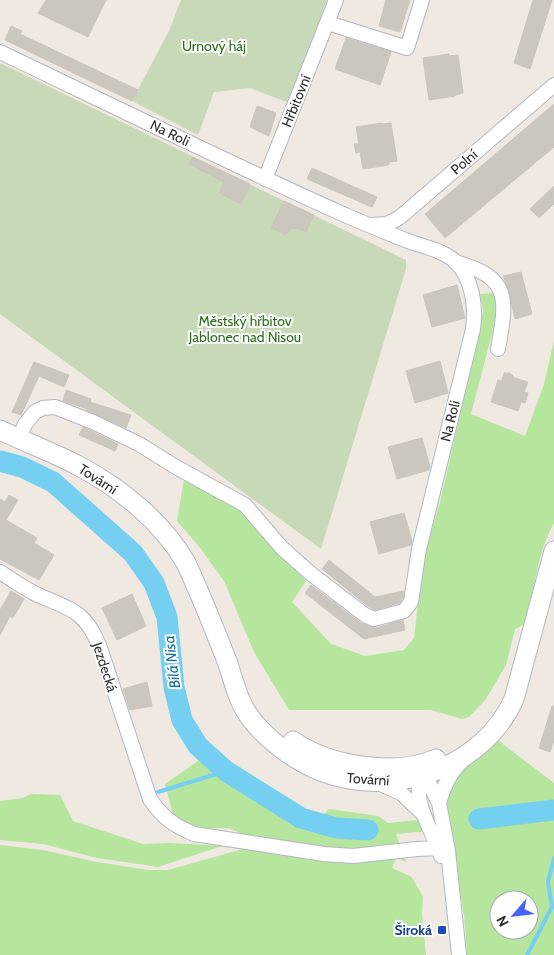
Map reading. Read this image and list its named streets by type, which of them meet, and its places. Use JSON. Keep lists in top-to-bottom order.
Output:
{
  "streets": {
    "street": [
      "Hřbitovní",
      "Na Roli",
      "Polní",
      "Tovární",
      "Jezdecká"
    ]
  },
  "crossings": [
    ["Hřbitovní", "Na Roli"],
    ["Na Roli", "Polní"],
    ["Na Roli", "Tovární"]
  ],
  "water": ["Bílá Nisa"],
  "parks": ["Urnový háj", "Městský hřbitov Jablonec nad Nisou"],
  "places": {
    "transit": ["Široká"]
  },
  "north": "bottom left"
}
